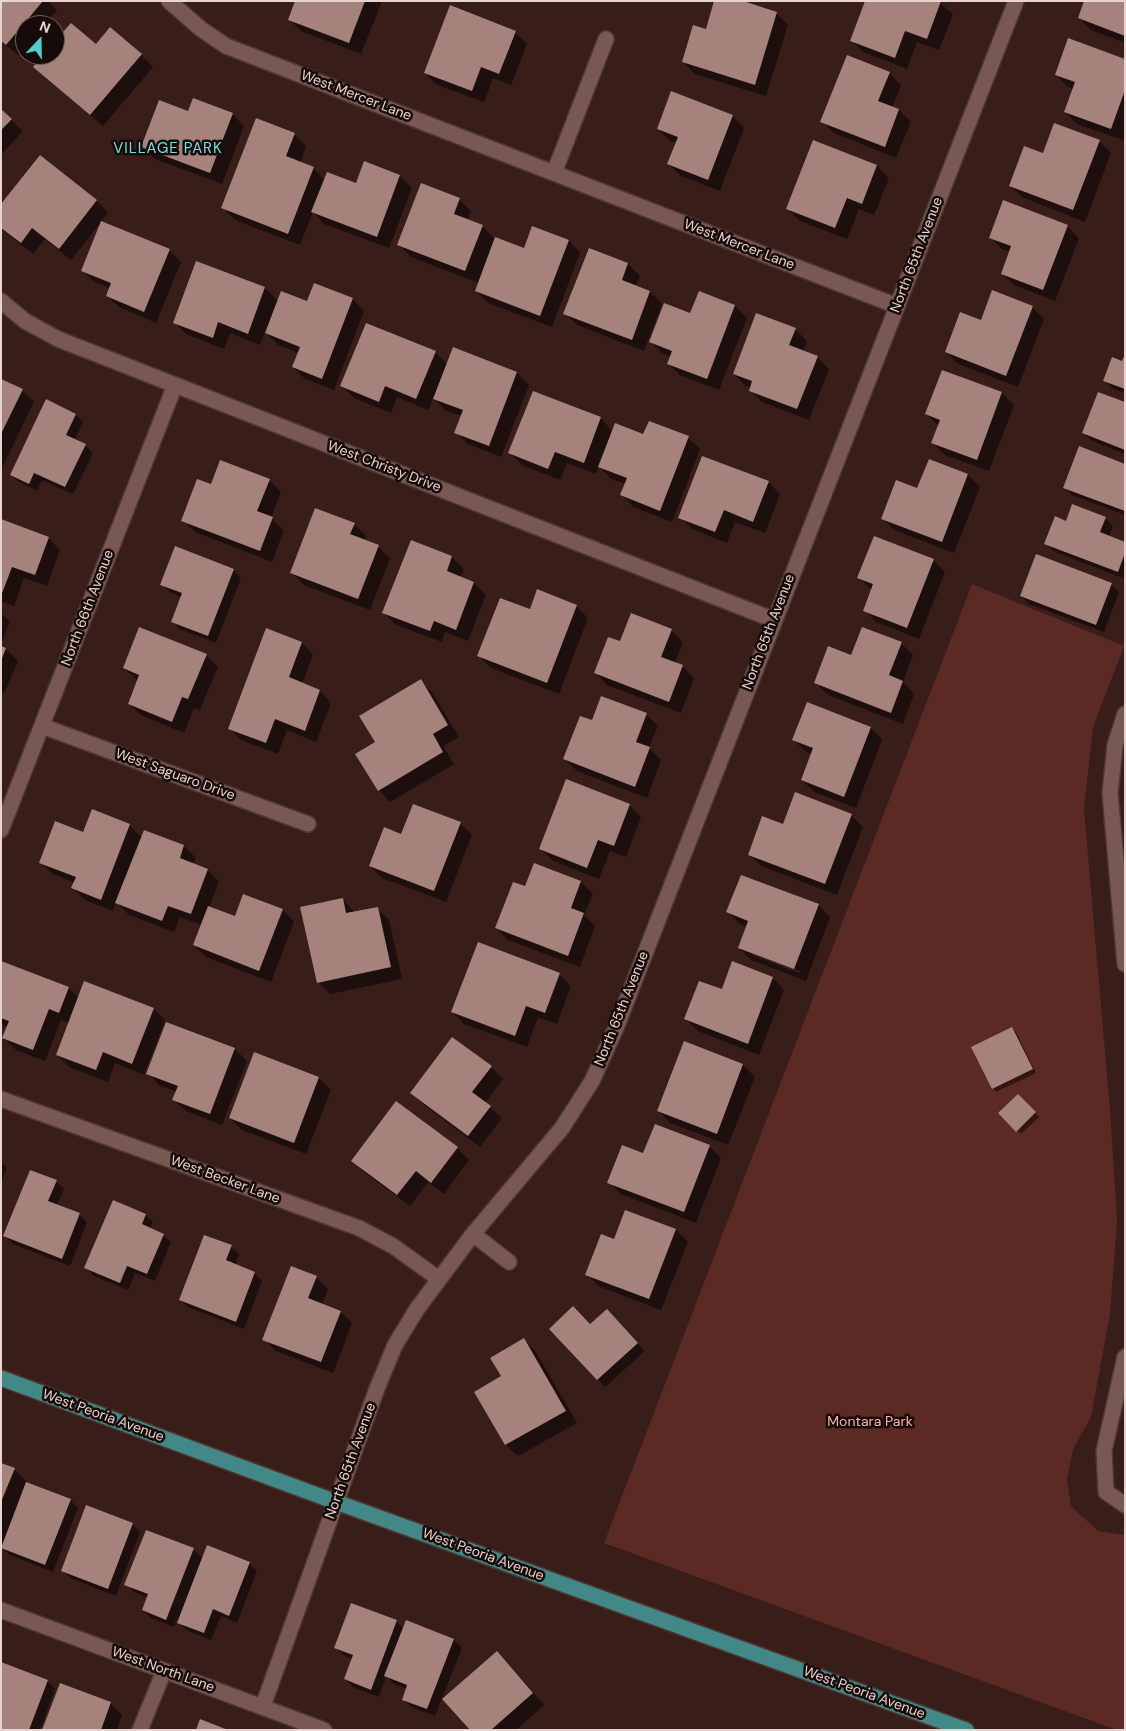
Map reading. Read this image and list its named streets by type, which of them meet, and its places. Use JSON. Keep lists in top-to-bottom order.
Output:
{
  "streets": {
    "main road": ["West Peoria Avenue"],
    "street": [
      "West Mercer Lane",
      "North 65th Avenue",
      "West Christy Drive",
      "North 66th Avenue",
      "West Saguaro Drive",
      "West Becker Lane",
      "West North Lane"
    ]
  },
  "crossings": [
    ["West Mercer Lane", "North 65th Avenue"],
    ["North 65th Avenue", "West Christy Drive"],
    ["North 65th Avenue", "West Becker Lane"],
    ["North 65th Avenue", "West Peoria Avenue"],
    ["North 65th Avenue", "West North Lane"],
    ["West Christy Drive", "North 66th Avenue"],
    ["North 66th Avenue", "West Saguaro Drive"]
  ],
  "districts": ["VILLAGE PARK"],
  "parks": ["Montara Park"],
  "north": "top"
}
